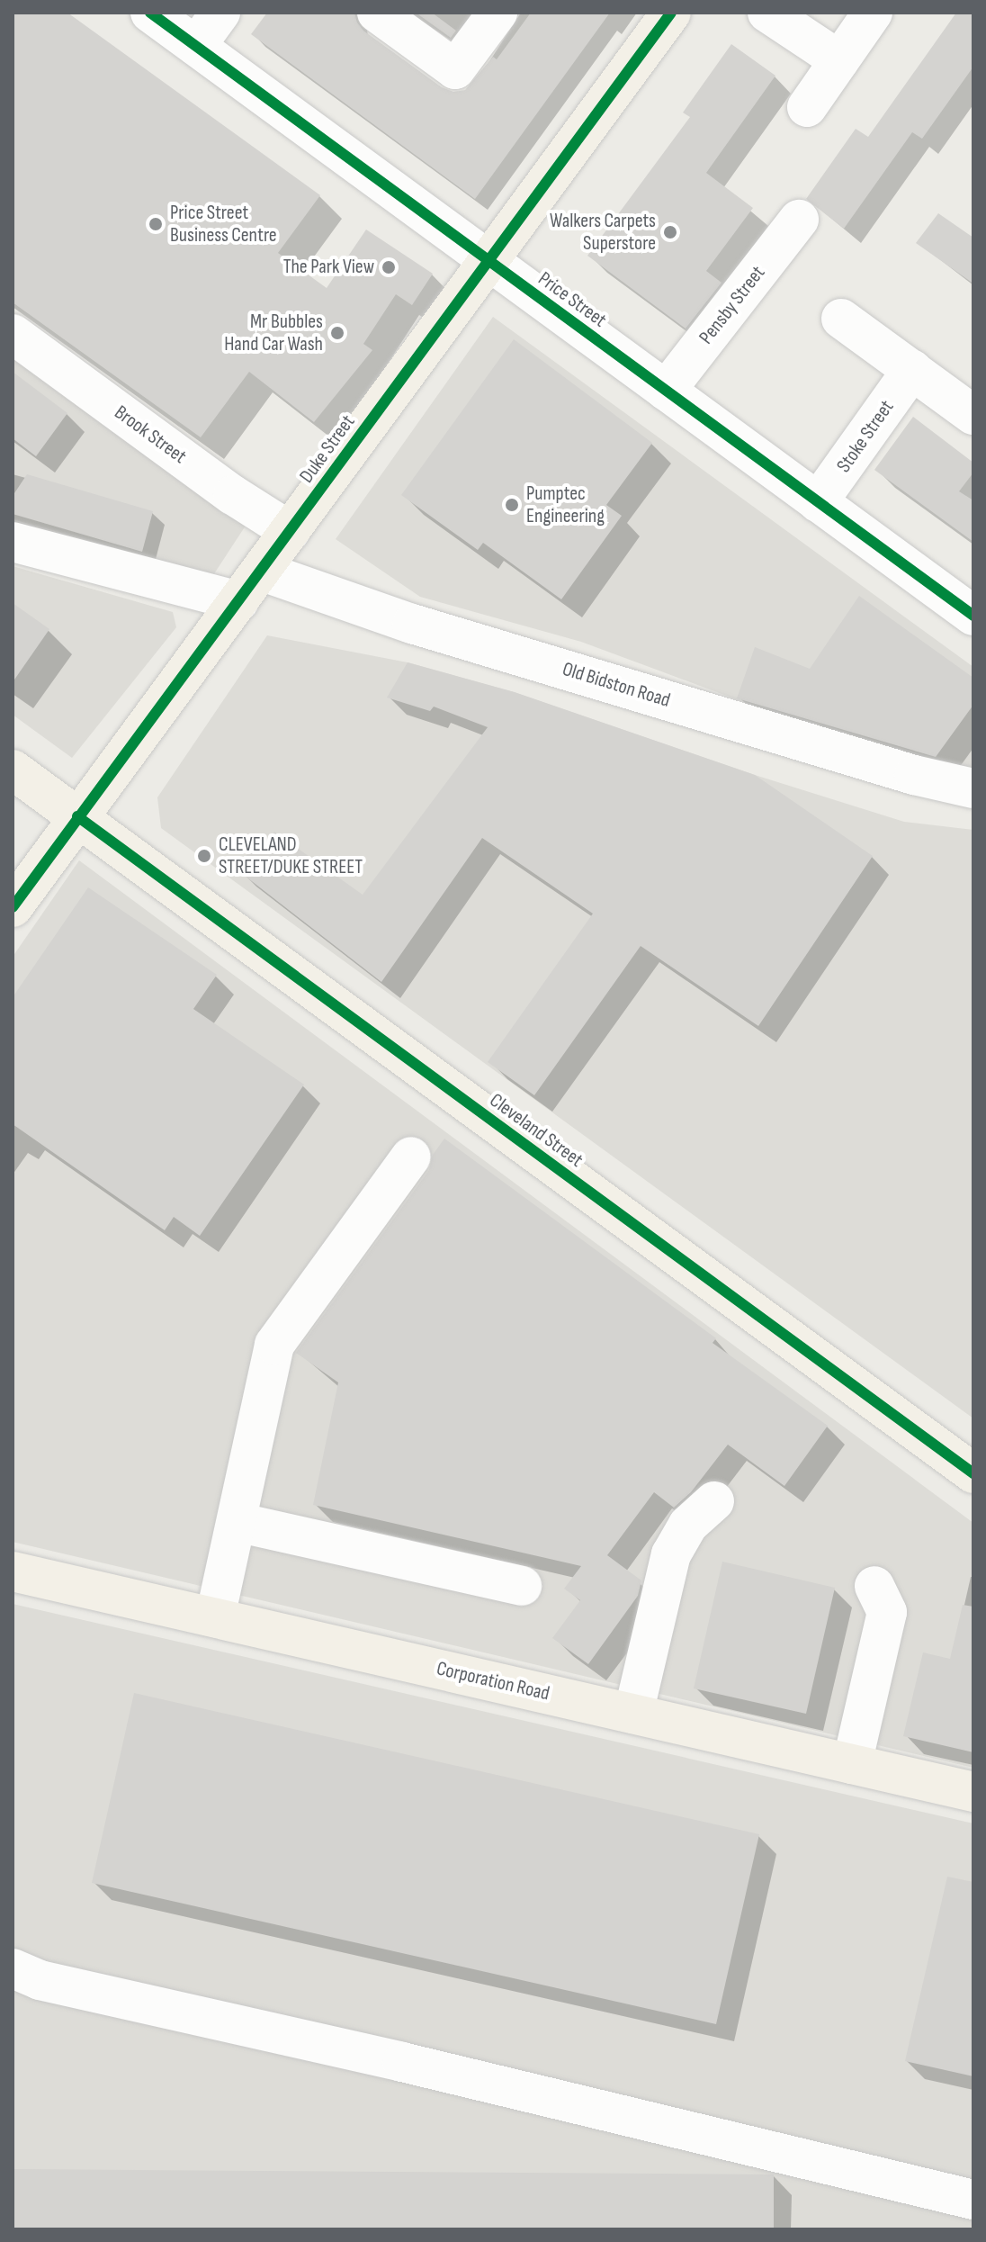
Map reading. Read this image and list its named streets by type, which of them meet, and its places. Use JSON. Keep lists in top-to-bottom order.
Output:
{
  "streets": {
    "main road": ["Duke Street", "Cleveland Street", "Corporation Road"],
    "street": [
      "Price Street",
      "Pensby Street",
      "Brook Street",
      "Stoke Street",
      "Old Bidston Road"
    ]
  },
  "crossings": [
    ["Price Street", "Pensby Street"],
    ["Price Street", "Stoke Street"],
    ["Price Street", "Duke Street"],
    ["Brook Street", "Duke Street"],
    ["Duke Street", "Old Bidston Road"],
    ["Duke Street", "Cleveland Street"]
  ],
  "places": [
    "Price Street Business Centre",
    "Walkers Carpets Superstore",
    "The Park View",
    "Mr Bubbles Hand Car Wash",
    "Pumptec Engineering",
    "CLEVELAND STREET/DUKE STREET"
  ]
}
